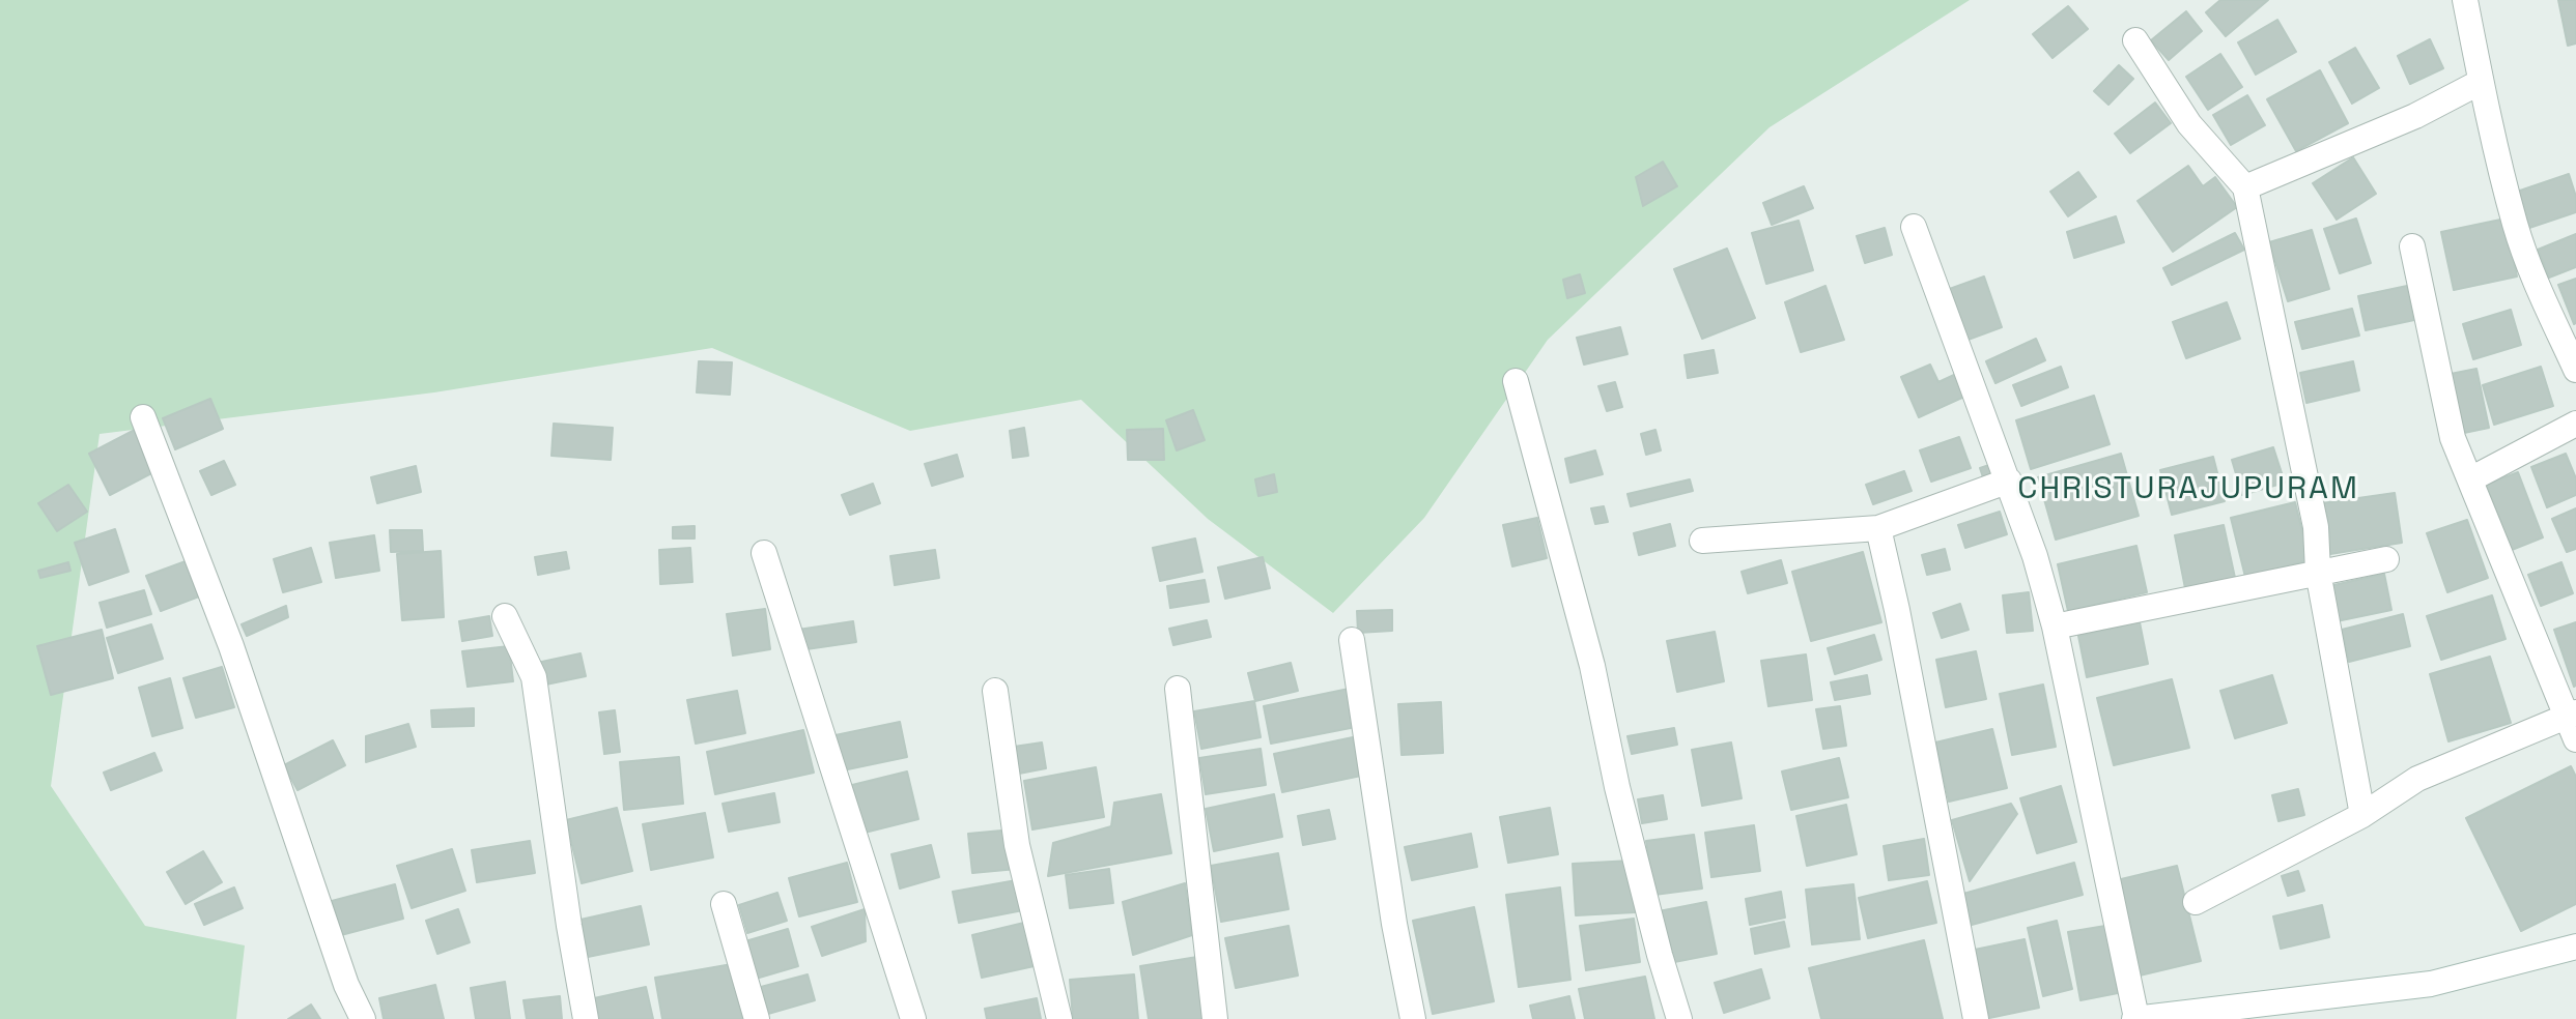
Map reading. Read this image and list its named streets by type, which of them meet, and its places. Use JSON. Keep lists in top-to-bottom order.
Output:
{
  "districts": ["CHRISTURAJUPURAM"]
}
